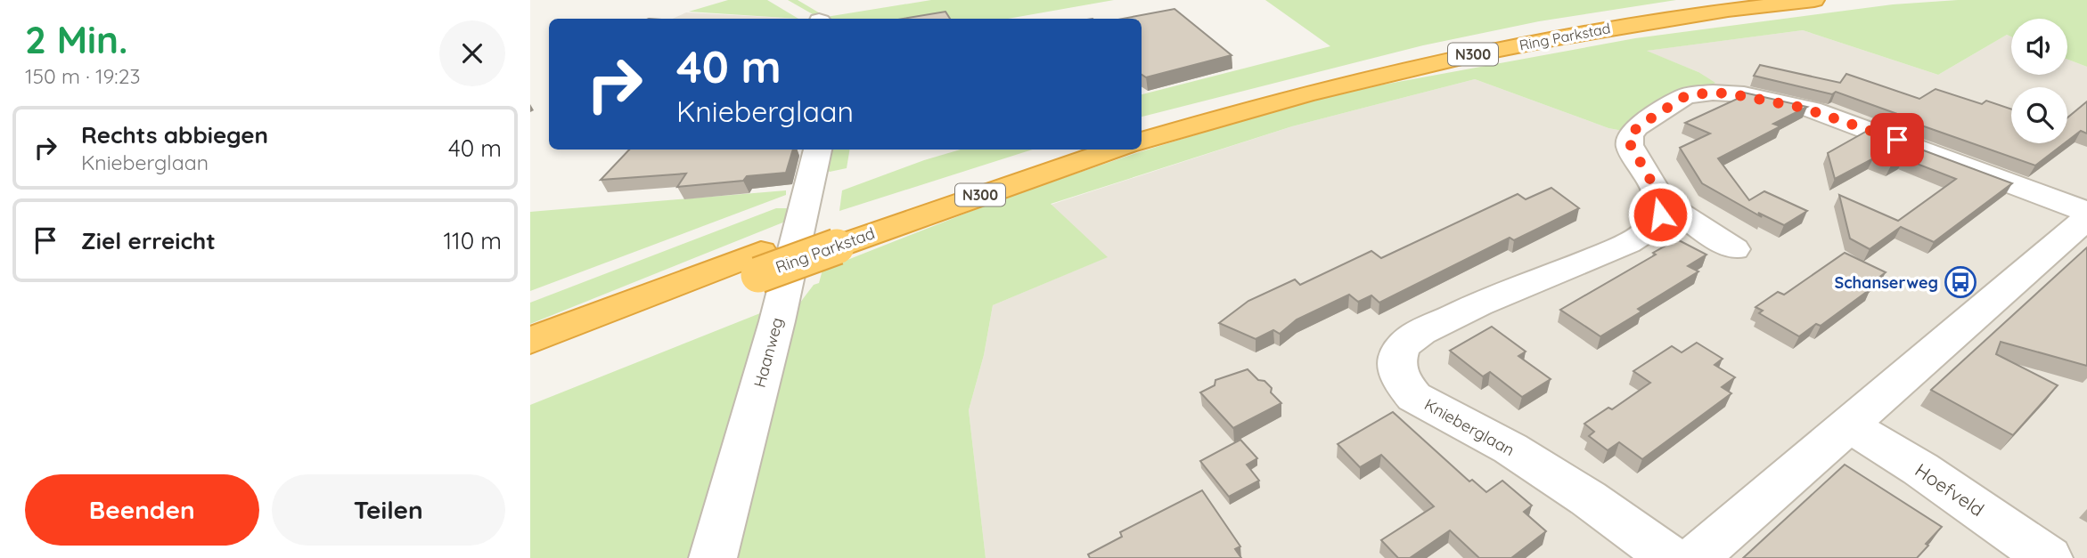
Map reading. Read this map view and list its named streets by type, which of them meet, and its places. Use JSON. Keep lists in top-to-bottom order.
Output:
{
  "streets": {
    "highway": ["Ring Parkstad", "N300"],
    "street": ["Haanweg", "Knieberglaan", "Hoefveld"]
  },
  "places": {
    "bus stop": ["Schanserweg"]
  },
  "page": {
    "heading": ["2 Min.", "150 m · 19:23"],
    "turn": ["40 m", "Knieberglaan"],
    "list": [
      {
        "name": "Rechts abbiegen",
        "note": "Knieberglaan",
        "value": "40 m"
      },
      {
        "name": "Ziel erreicht",
        "value": "110 m"
      }
    ],
    "buttons": ["Beenden", "Teilen"]
  }
}
